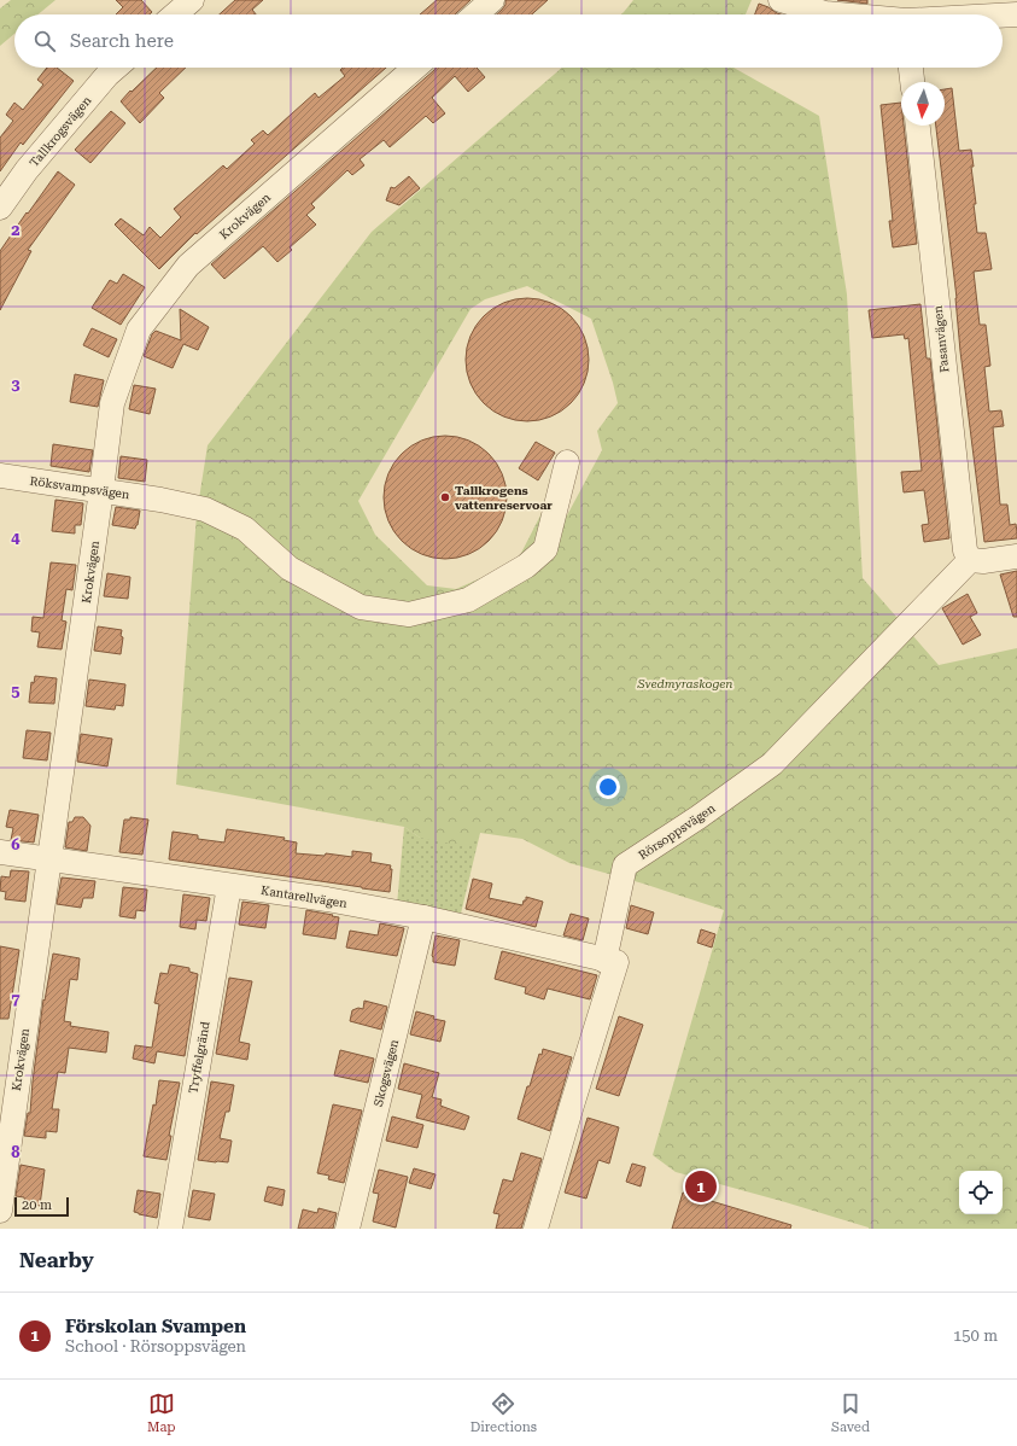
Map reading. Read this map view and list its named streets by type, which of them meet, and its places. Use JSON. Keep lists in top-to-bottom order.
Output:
{
  "streets": {
    "street": [
      "Tallkrogsvägen",
      "Krokvägen",
      "Fasanvägen",
      "Röksvampsvägen",
      "Rörsoppsvägen",
      "Kantarellvägen",
      "Tryffelgränd",
      "Skogsvägen"
    ]
  },
  "crossings": [
    ["Krokvägen", "Röksvampsvägen"],
    ["Krokvägen", "Kantarellvägen"],
    ["Fasanvägen", "Rörsoppsvägen"],
    ["Rörsoppsvägen", "Kantarellvägen"],
    ["Kantarellvägen", "Tryffelgränd"],
    ["Kantarellvägen", "Skogsvägen"]
  ],
  "parks": ["Svedmyraskogen"],
  "places": ["Tallkrogens vattenreservoar"],
  "scale_bar": "20 m",
  "north": "bottom",
  "page": {
    "search": "Search here",
    "pins": "1",
    "scale": "20 m",
    "heading": "Nearby",
    "list": [
      {
        "mark": "1",
        "name": "Förskolan Svampen",
        "note": "School · Rörsoppsvägen",
        "value": "150 m"
      }
    ],
    "nav": ["Map", "Directions", "Saved"]
  },
  "grid": {
    "rows": [
      "2",
      "3",
      "4",
      "5",
      "6",
      "7",
      "8"
    ]
  }
}
